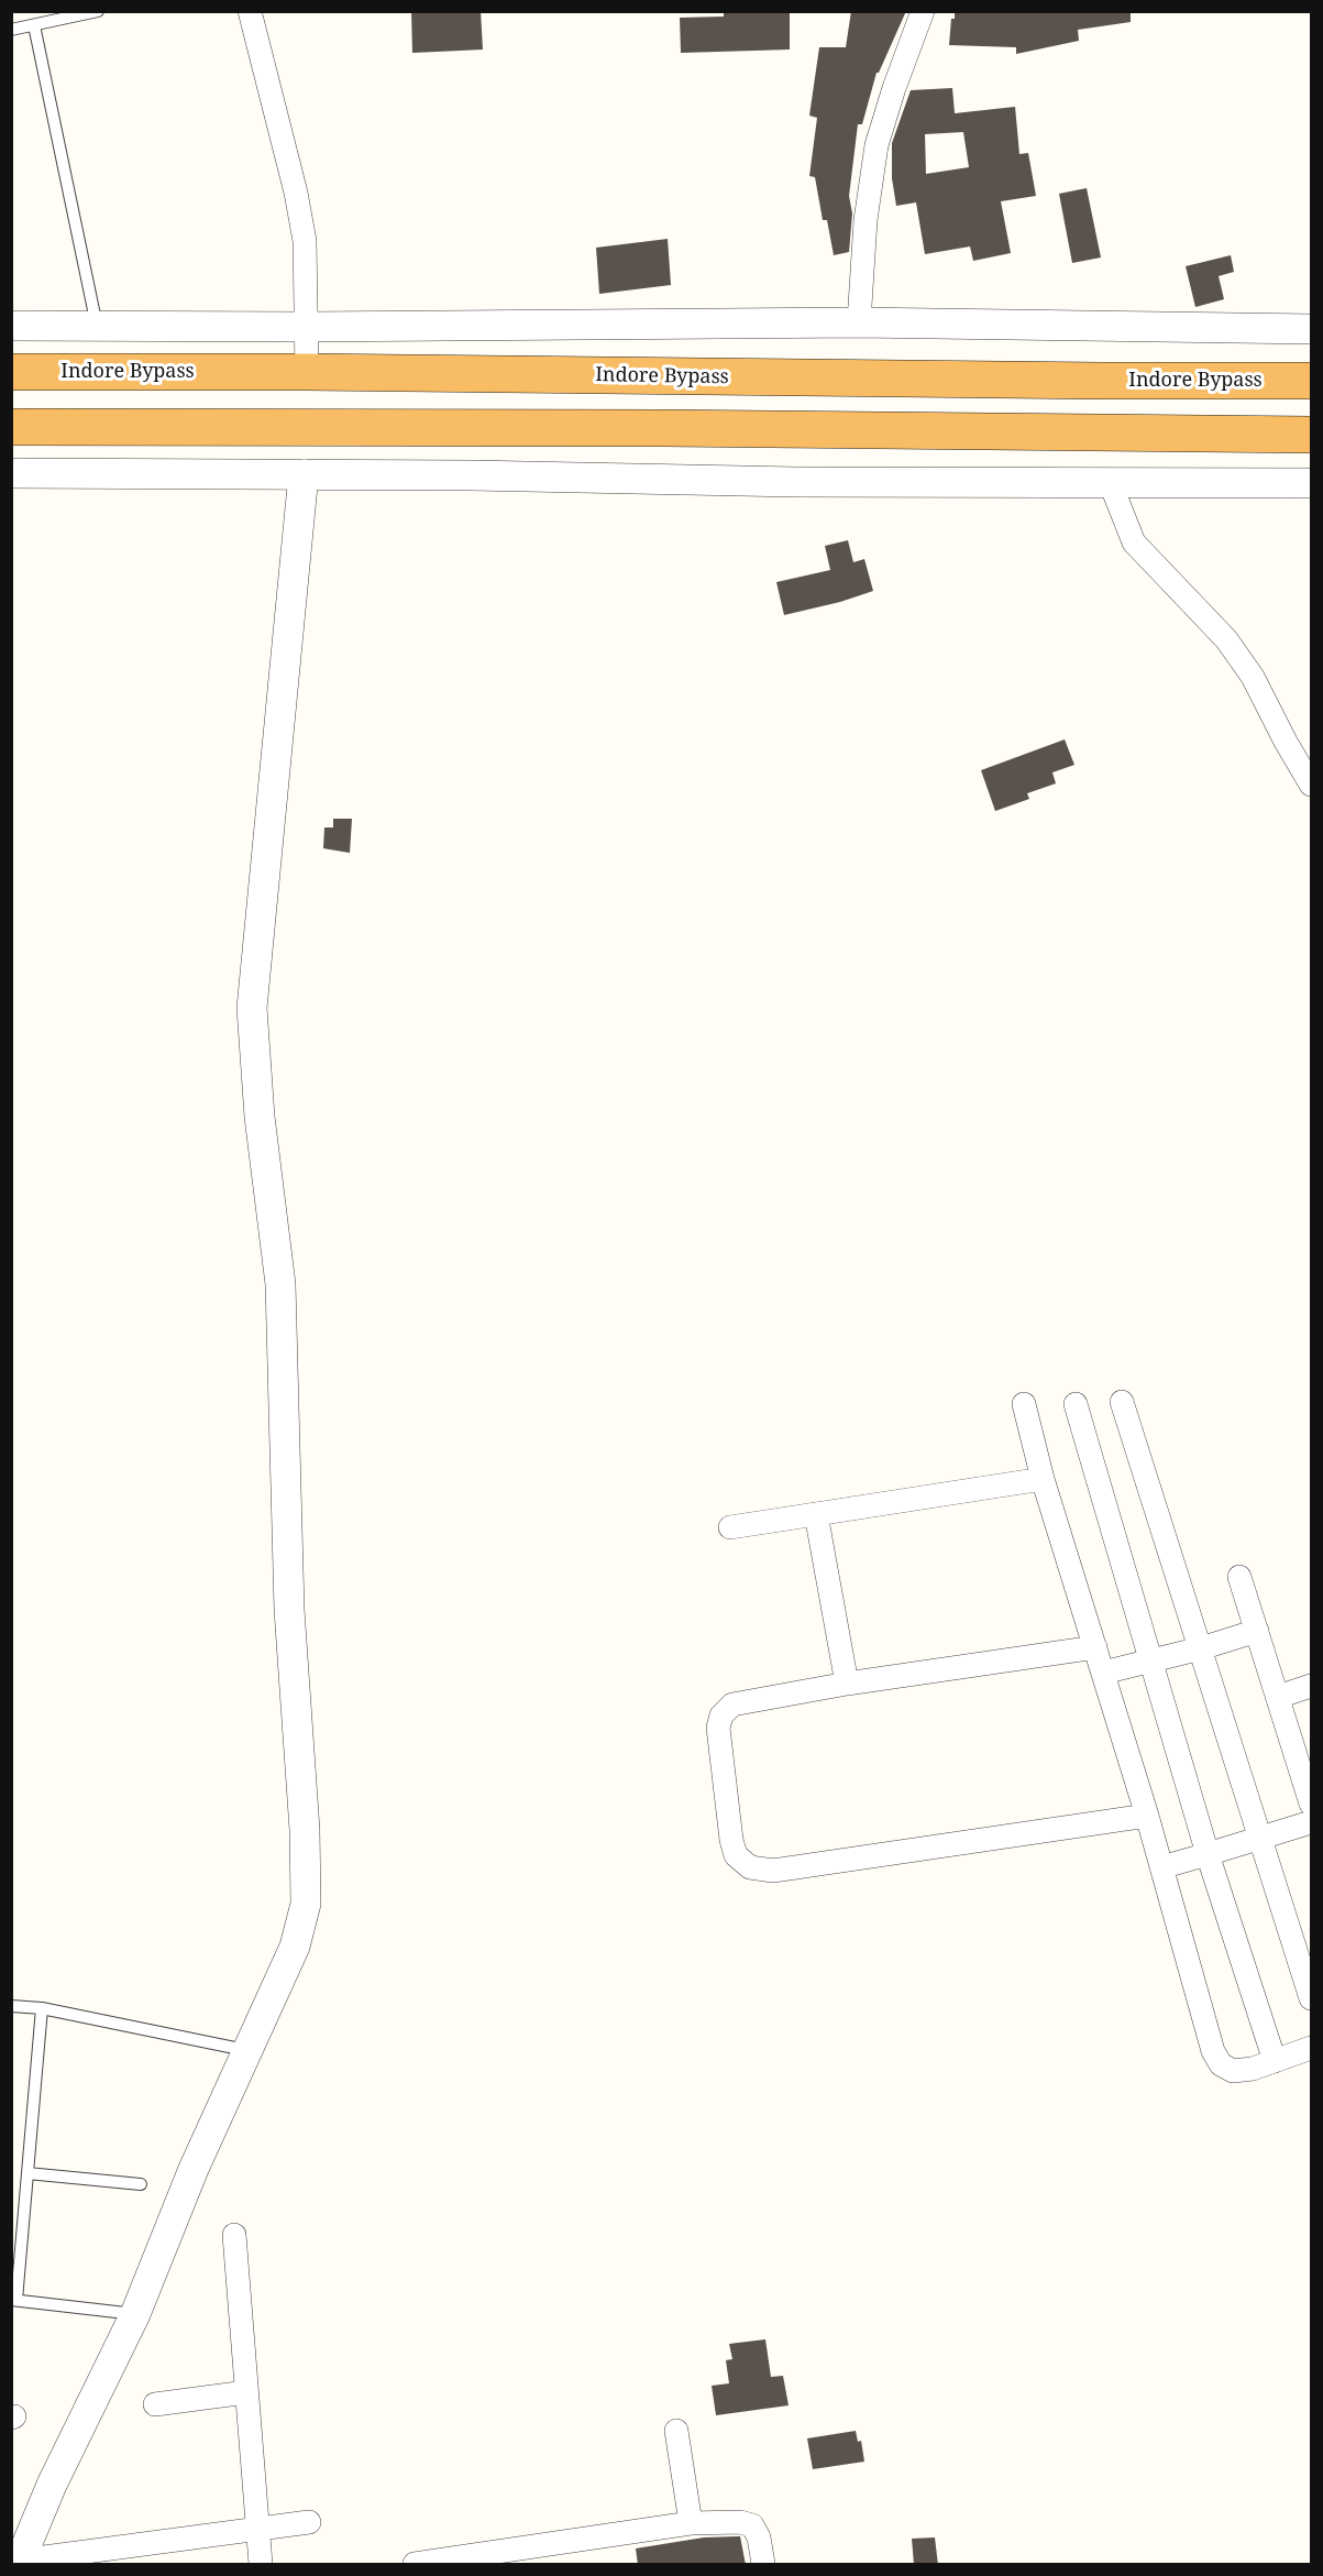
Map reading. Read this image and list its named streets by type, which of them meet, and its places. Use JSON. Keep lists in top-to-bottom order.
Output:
{
  "streets": {
    "highway": ["Indore Bypass"]
  }
}
